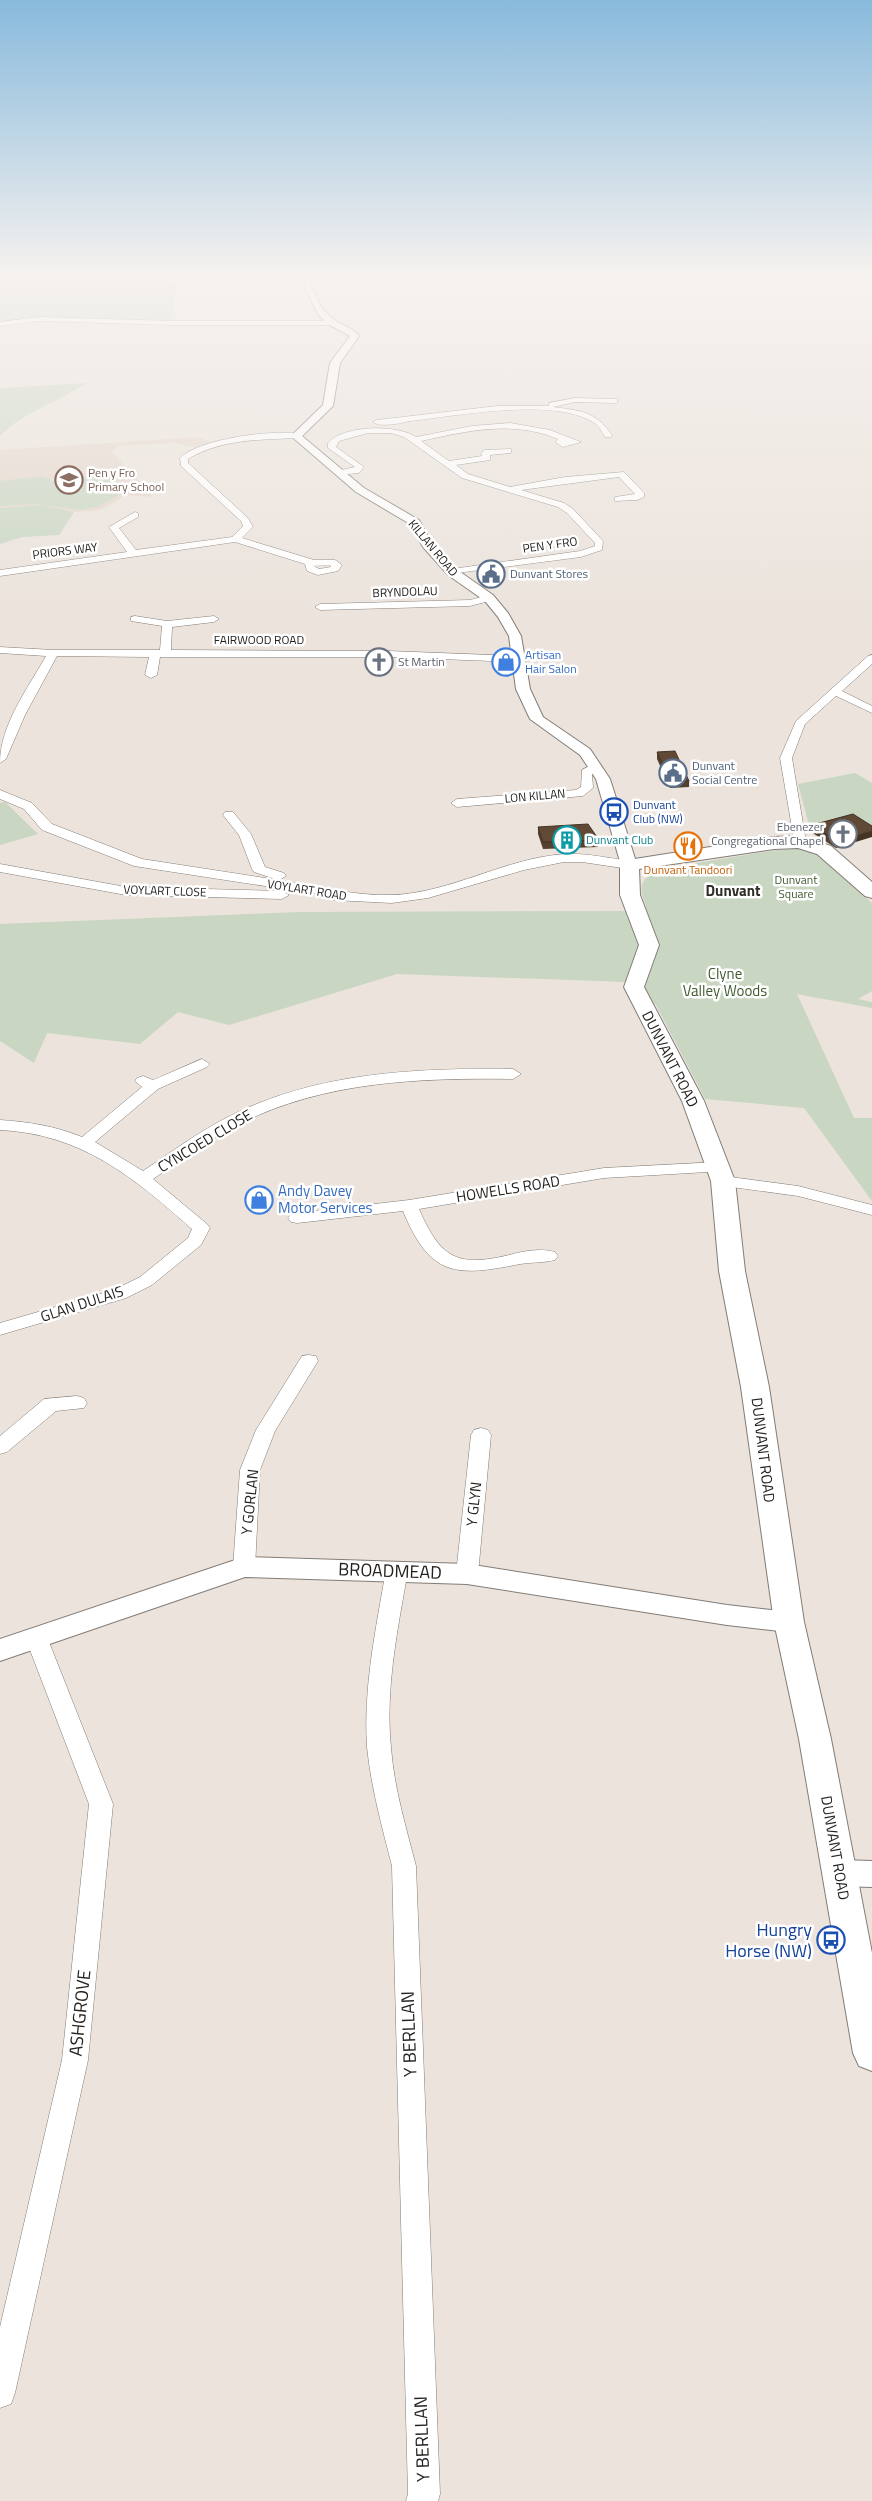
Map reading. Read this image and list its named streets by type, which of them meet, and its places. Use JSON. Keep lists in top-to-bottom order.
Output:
{
  "streets": {
    "main road": ["DUNVANT ROAD"],
    "street": [
      "PEN Y FRO",
      "KILLAN ROAD",
      "PRIORS WAY",
      "BRYNDOLAU",
      "FAIRWOOD ROAD",
      "LON KILLAN",
      "VOYLART ROAD",
      "VOYLART CLOSE",
      "CYNCOED CLOSE",
      "HOWELLS ROAD",
      "GLAN DULAIS",
      "Y GORLAN",
      "Y GLYN",
      "BROADMEAD",
      "ASHGROVE",
      "Y BERLLAN"
    ]
  },
  "crossings": [
    ["PEN Y FRO", "KILLAN ROAD"],
    ["KILLAN ROAD", "BRYNDOLAU"],
    ["KILLAN ROAD", "FAIRWOOD ROAD"],
    ["KILLAN ROAD", "LON KILLAN"],
    ["KILLAN ROAD", "VOYLART ROAD"],
    ["KILLAN ROAD", "DUNVANT ROAD"],
    ["VOYLART ROAD", "VOYLART CLOSE"],
    ["VOYLART ROAD", "DUNVANT ROAD"],
    ["DUNVANT ROAD", "HOWELLS ROAD"],
    ["DUNVANT ROAD", "BROADMEAD"],
    ["CYNCOED CLOSE", "GLAN DULAIS"],
    ["Y GORLAN", "BROADMEAD"],
    ["Y GLYN", "BROADMEAD"],
    ["BROADMEAD", "ASHGROVE"],
    ["BROADMEAD", "Y BERLLAN"]
  ],
  "districts": ["Dunvant"],
  "parks": ["Dunvant Square", "Clyne Valley Woods"],
  "places": {
    "school or university": ["Pen y Fro Primary School"],
    "public building": ["Dunvant Stores", "Dunvant Social Centre"],
    "church": ["St Martin", "Ebenezer Congregational Chapel"],
    "shop": ["Artisan Hair Salon", "Andy Davey Motor Services"],
    "bus stop": ["Dunvant Club (NW)", "Hungry Horse (NW)"],
    "building": ["Dunvant Club"],
    "restaurant": ["Dunvant Tandoori"]
  }
}
